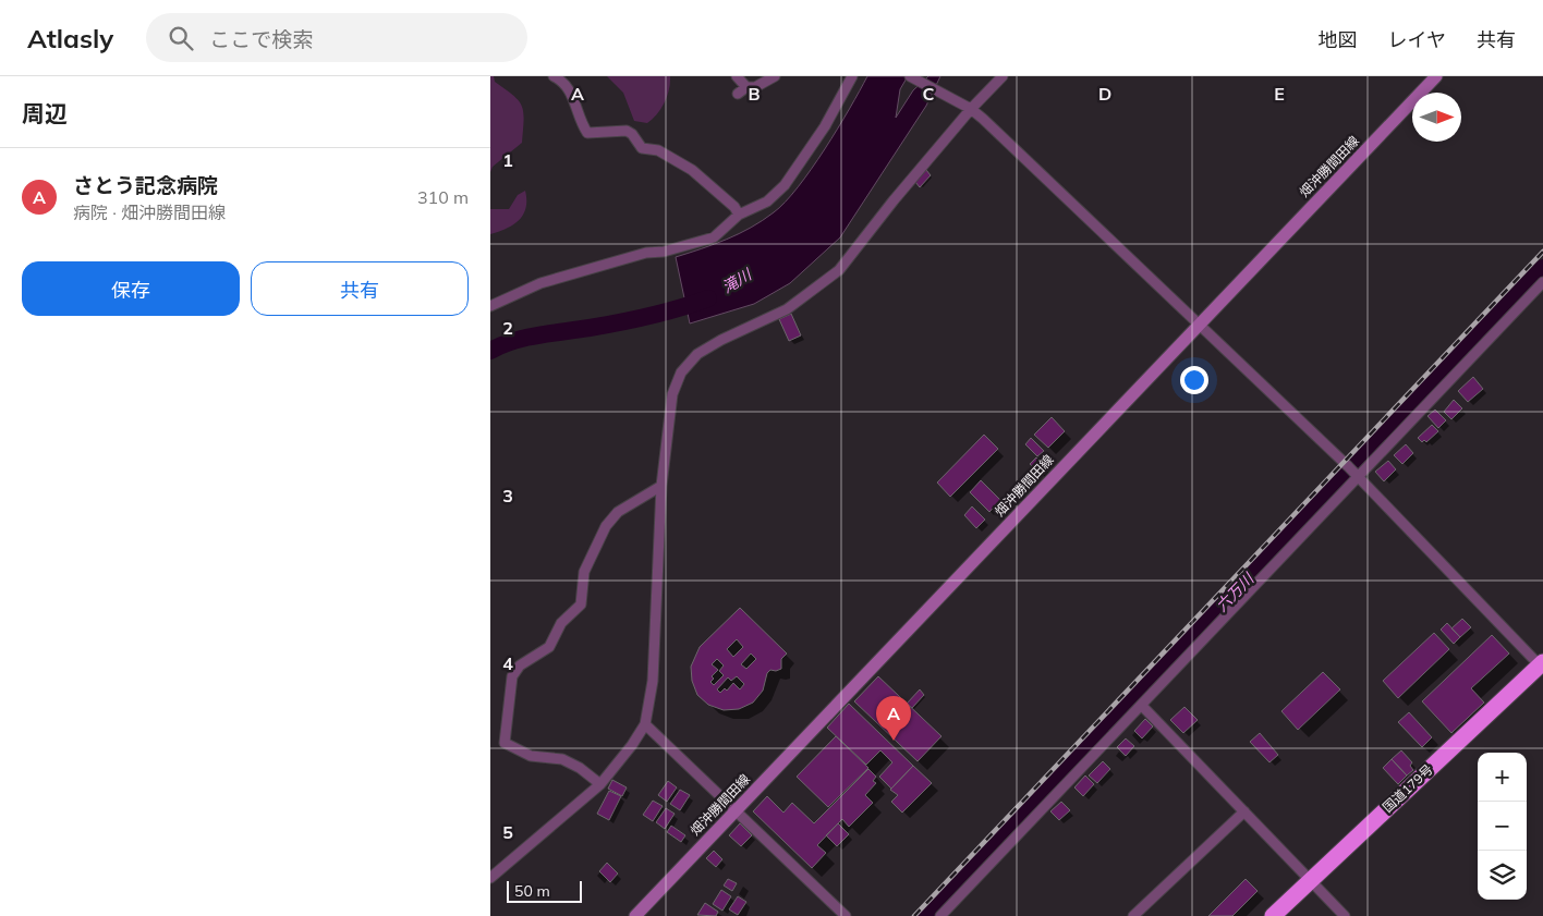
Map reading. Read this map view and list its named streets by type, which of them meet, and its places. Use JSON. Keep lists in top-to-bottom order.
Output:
{
  "streets": {
    "highway": ["国道179号"],
    "main road": ["畑沖勝間田線"]
  },
  "water": ["滝川", "六万川"],
  "scale_bar": "50 m",
  "north": "right",
  "page": {
    "header": "Atlasly",
    "search": "ここで検索",
    "nav": ["地図", "レイヤ", "共有"],
    "heading": "周辺",
    "list": [
      {
        "mark": "A",
        "name": "さとう記念病院",
        "note": "病院 · 畑沖勝間田線",
        "value": "310 m"
      }
    ],
    "buttons": ["保存", "共有"],
    "pins": "A",
    "map_buttons": ["+", "−"],
    "scale": "50 m"
  },
  "grid": {
    "columns": [
      "A",
      "B",
      "C",
      "D",
      "E"
    ],
    "rows": [
      "1",
      "2",
      "3",
      "4",
      "5"
    ]
  }
}
